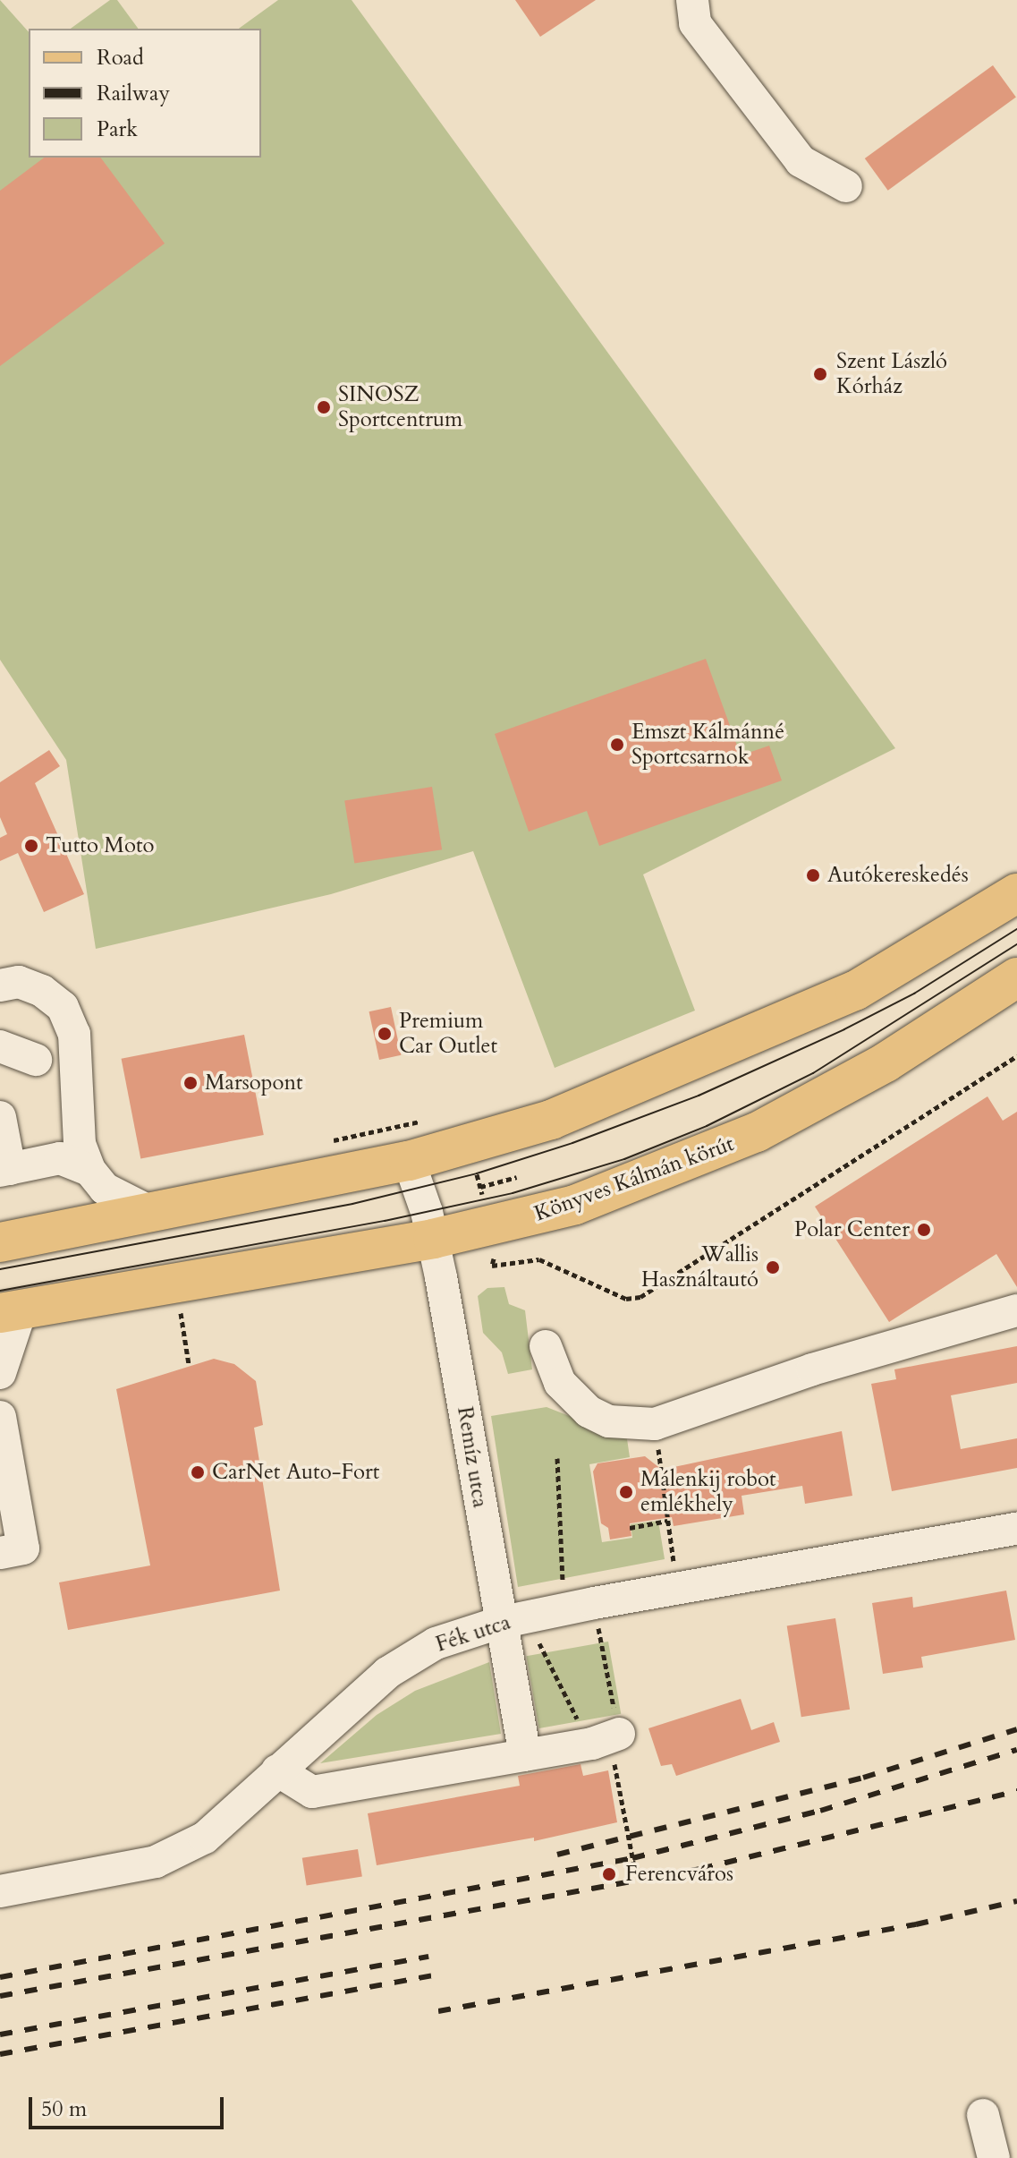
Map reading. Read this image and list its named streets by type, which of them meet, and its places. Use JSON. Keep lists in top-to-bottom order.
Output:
{
  "streets": {
    "main road": ["Könyves Kálmán körút"],
    "street": ["Remíz utca", "Fék utca"]
  },
  "crossings": [
    ["Könyves Kálmán körút", "Remíz utca"],
    ["Remíz utca", "Fék utca"]
  ],
  "places": [
    "Szent László Kórház",
    "SINOSZ Sportcentrum",
    "Emszt Kálmánné Sportcsarnok",
    "Tutto Moto",
    "Autókereskedés",
    "Premium Car Outlet",
    "Marsopont",
    "Polar Center",
    "Wallis Használtautó",
    "CarNet Auto-Fort",
    "Málenkij robot emlékhely",
    "Ferencváros"
  ],
  "legend": ["Road", "Railway", "Park"],
  "scale_bar": "50 m"
}
